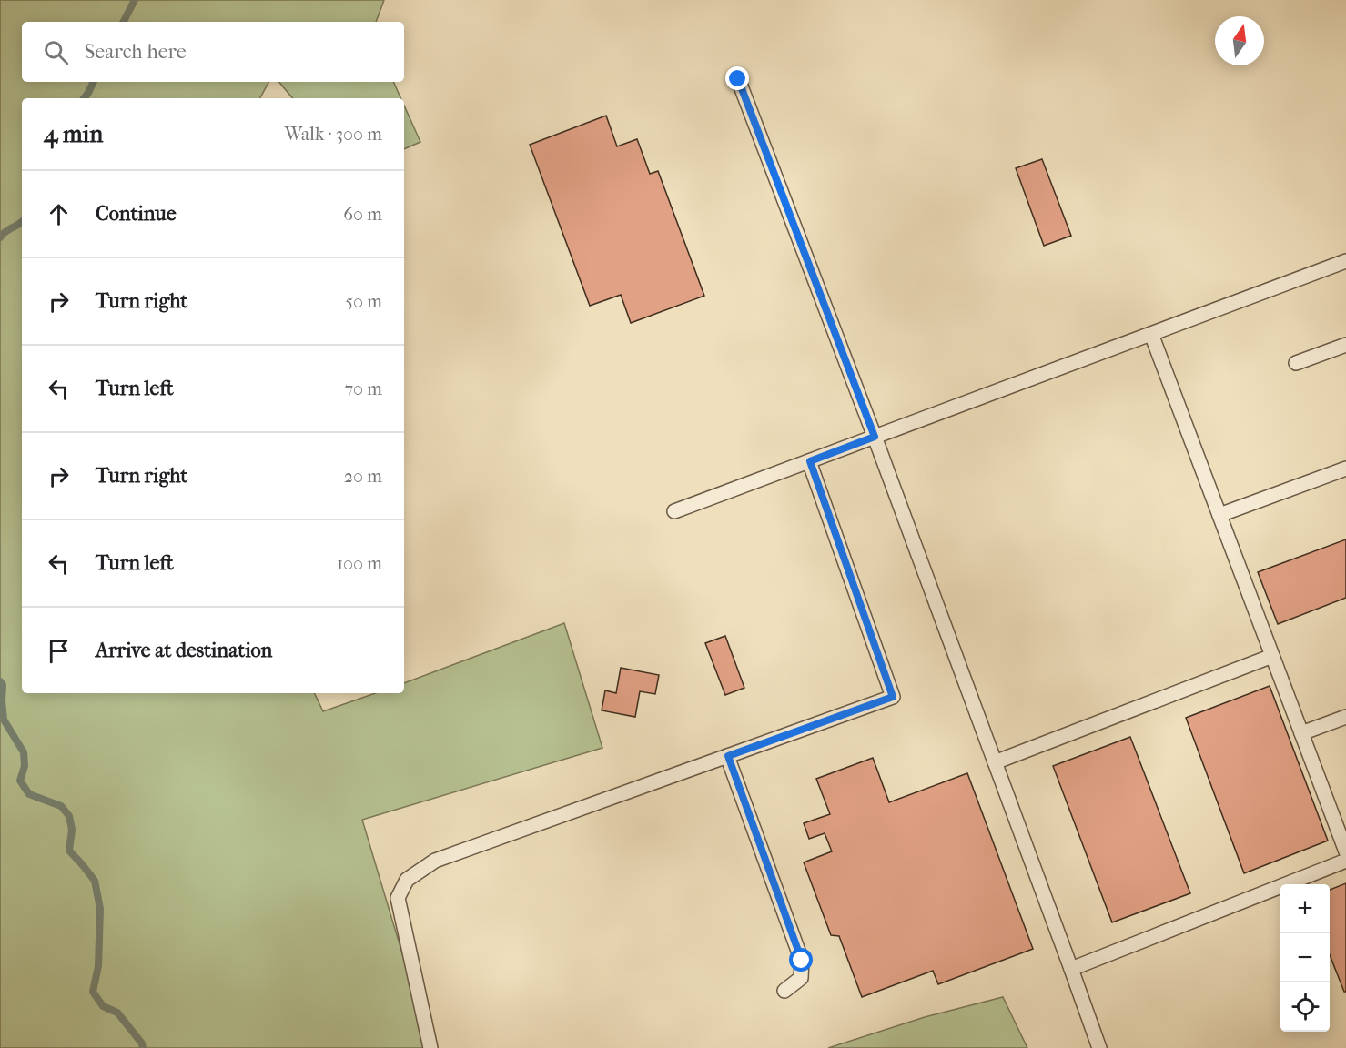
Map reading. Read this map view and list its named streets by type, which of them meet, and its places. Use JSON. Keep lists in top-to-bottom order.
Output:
{
  "north": "top",
  "page": {
    "search": "Search here",
    "heading": ["4 min", "Walk · 300 m"],
    "list": [
      ["Continue", "60 m"],
      ["Turn right", "50 m"],
      ["Turn left", "70 m"],
      ["Turn right", "20 m"],
      ["Turn left", "100 m"],
      "Arrive at destination"
    ],
    "map_buttons": ["+", "−"]
  }
}
